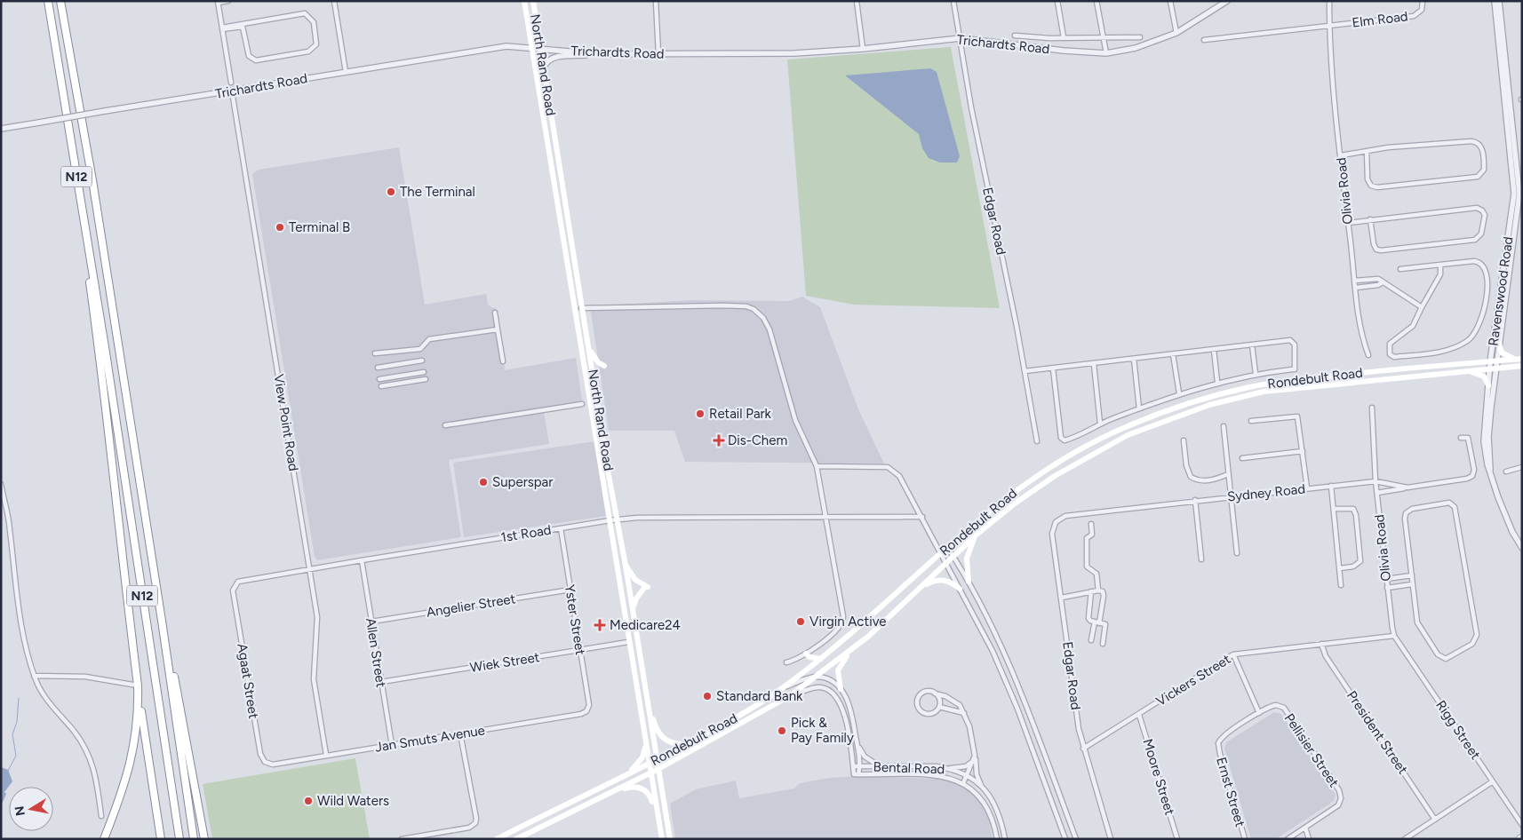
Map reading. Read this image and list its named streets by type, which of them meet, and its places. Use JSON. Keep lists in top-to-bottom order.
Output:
{
  "streets": {
    "highway": ["N12"],
    "main road": ["North Rand Road", "Rondebult Road"],
    "street": [
      "Elm Road",
      "Trichardts Road",
      "Olivia Road",
      "Edgar Road",
      "Ravenswood Road",
      "View Point Road",
      "Sydney Road",
      "1st Road",
      "Angelier Street",
      "Yster Street",
      "Allen Street",
      "Wiek Street",
      "Vickers Street",
      "Agaat Street",
      "Rigg Street",
      "President Street",
      "Jan Smuts Avenue",
      "Pellisier Street",
      "Bental Road",
      "Moore Street",
      "Ernst Street"
    ]
  },
  "crossings": [
    ["Elm Road", "Olivia Road"],
    ["Trichardts Road", "North Rand Road"],
    ["Trichardts Road", "Edgar Road"],
    ["Trichardts Road", "View Point Road"],
    ["North Rand Road", "Rondebult Road"],
    ["North Rand Road", "1st Road"],
    ["North Rand Road", "Wiek Street"],
    ["Olivia Road", "Sydney Road"],
    ["Olivia Road", "Vickers Street"],
    ["Olivia Road", "Rigg Street"],
    ["Edgar Road", "Sydney Road"],
    ["Edgar Road", "Vickers Street"],
    ["Ravenswood Road", "Rondebult Road"],
    ["View Point Road", "1st Road"],
    ["View Point Road", "Jan Smuts Avenue"],
    ["1st Road", "Yster Street"],
    ["1st Road", "Allen Street"],
    ["1st Road", "Agaat Street"],
    ["Angelier Street", "Yster Street"],
    ["Angelier Street", "Allen Street"],
    ["Yster Street", "Wiek Street"],
    ["Yster Street", "Jan Smuts Avenue"],
    ["Allen Street", "Wiek Street"],
    ["Allen Street", "Jan Smuts Avenue"],
    ["Vickers Street", "Rigg Street"],
    ["Vickers Street", "President Street"],
    ["Vickers Street", "Moore Street"],
    ["Agaat Street", "Jan Smuts Avenue"],
    ["Pellisier Street", "Ernst Street"]
  ],
  "places": {
    "other": [
      "The Terminal",
      "Terminal B",
      "Retail Park",
      "Superspar",
      "Virgin Active",
      "Standard Bank",
      "Pick & Pay Family",
      "Wild Waters"
    ],
    "health": ["Dis-Chem", "Medicare24"]
  },
  "north": "left"
}
